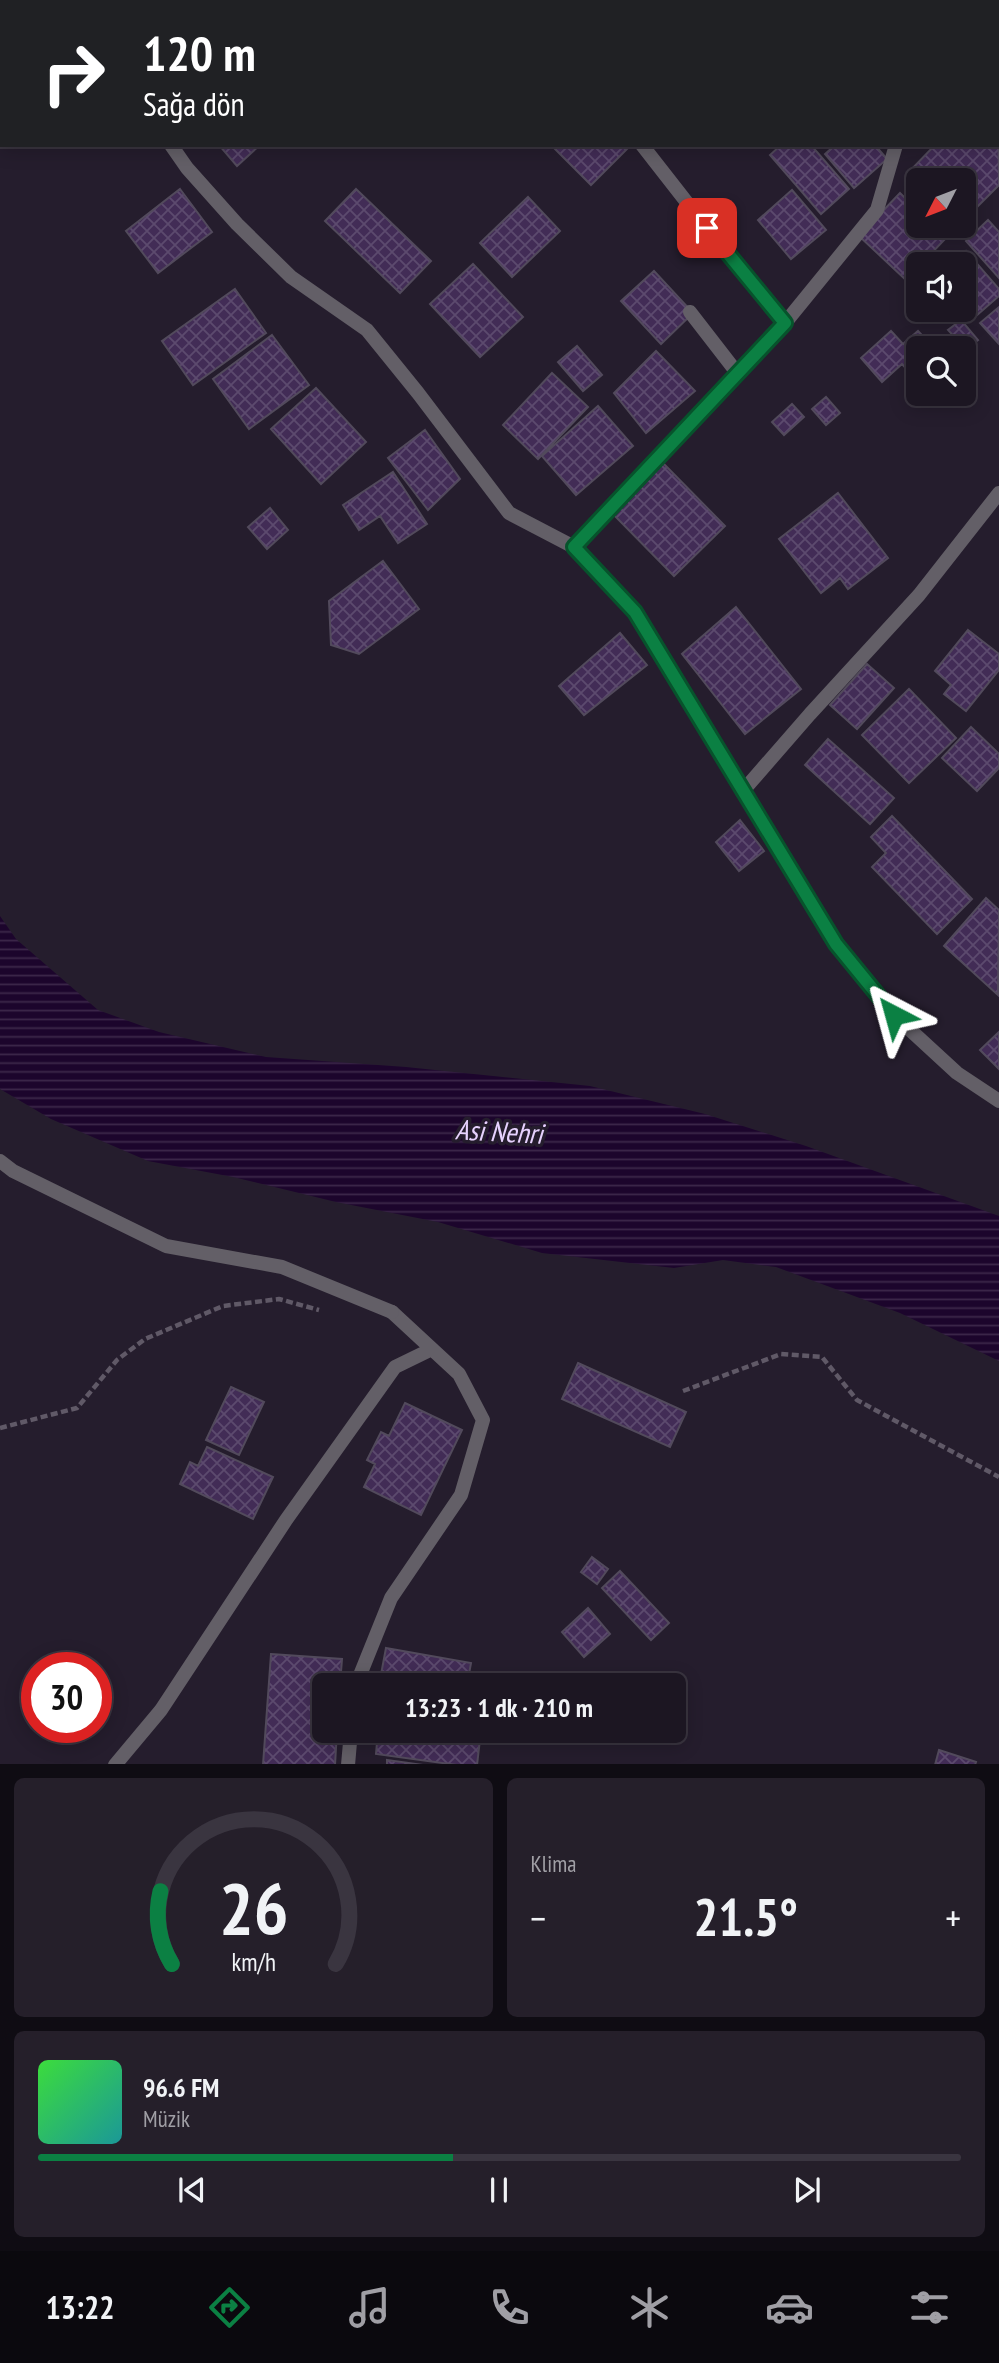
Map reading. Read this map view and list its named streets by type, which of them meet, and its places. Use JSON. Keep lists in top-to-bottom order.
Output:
{
  "water": ["Asi Nehri"],
  "north": "bottom left",
  "page": {
    "turn": ["120 m", "Sağa dön"],
    "limit": "30",
    "trip": "13:23 · 1 dk · 210 m",
    "tile": "Klima",
    "heat": ["−", "21.5°", "+"],
    "song": ["96.6 FM", "Müzik"],
    "tabs": "13:22",
    "gauge": ["26", "km/h"]
  }
}
